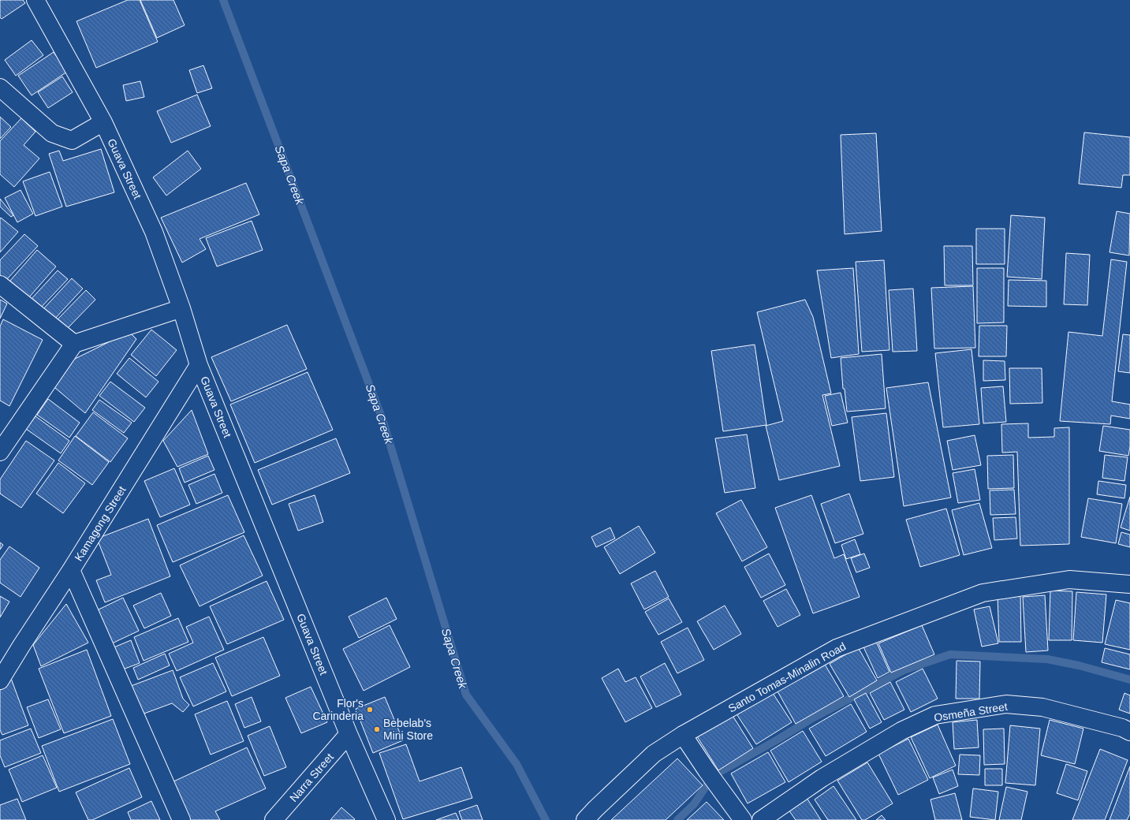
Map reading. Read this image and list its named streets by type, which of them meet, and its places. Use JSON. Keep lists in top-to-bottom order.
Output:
{
  "streets": {
    "street": [
      "Guava Street",
      "Kamagong Street",
      "Santo Tomas-Minalin Road",
      "Osmeña Street",
      "Narra Street"
    ]
  },
  "crossings": [
    ["Guava Street", "Kamagong Street"],
    ["Guava Street", "Narra Street"]
  ],
  "water": ["Sapa Creek"],
  "places": ["Flor's Carinderia", "Bebelab's Mini Store"]
}
